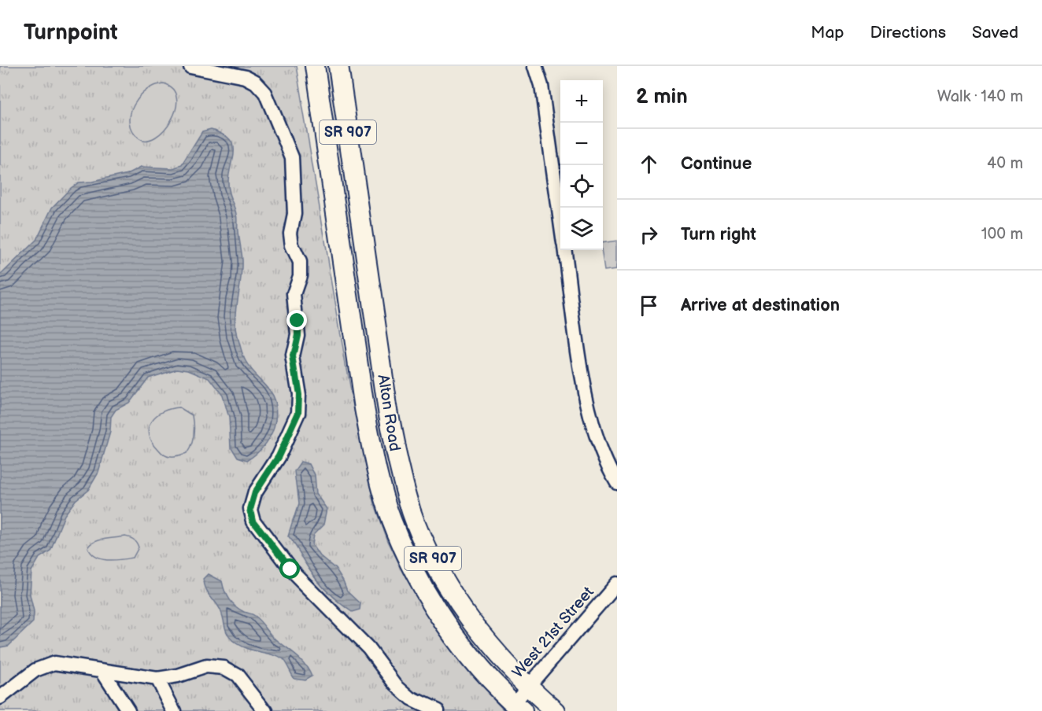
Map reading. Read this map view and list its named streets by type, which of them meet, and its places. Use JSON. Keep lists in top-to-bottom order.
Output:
{
  "streets": {
    "highway": ["SR 907", "Alton Road"],
    "street": ["West 21st Street"]
  },
  "crossings": [
    ["Alton Road", "West 21st Street"]
  ],
  "page": {
    "header": "Turnpoint",
    "nav": ["Map", "Directions", "Saved"],
    "heading": ["2 min", "Walk · 140 m"],
    "map_buttons": ["+", "−"],
    "list": [
      ["Continue", "40 m"],
      ["Turn right", "100 m"],
      "Arrive at destination"
    ]
  }
}
